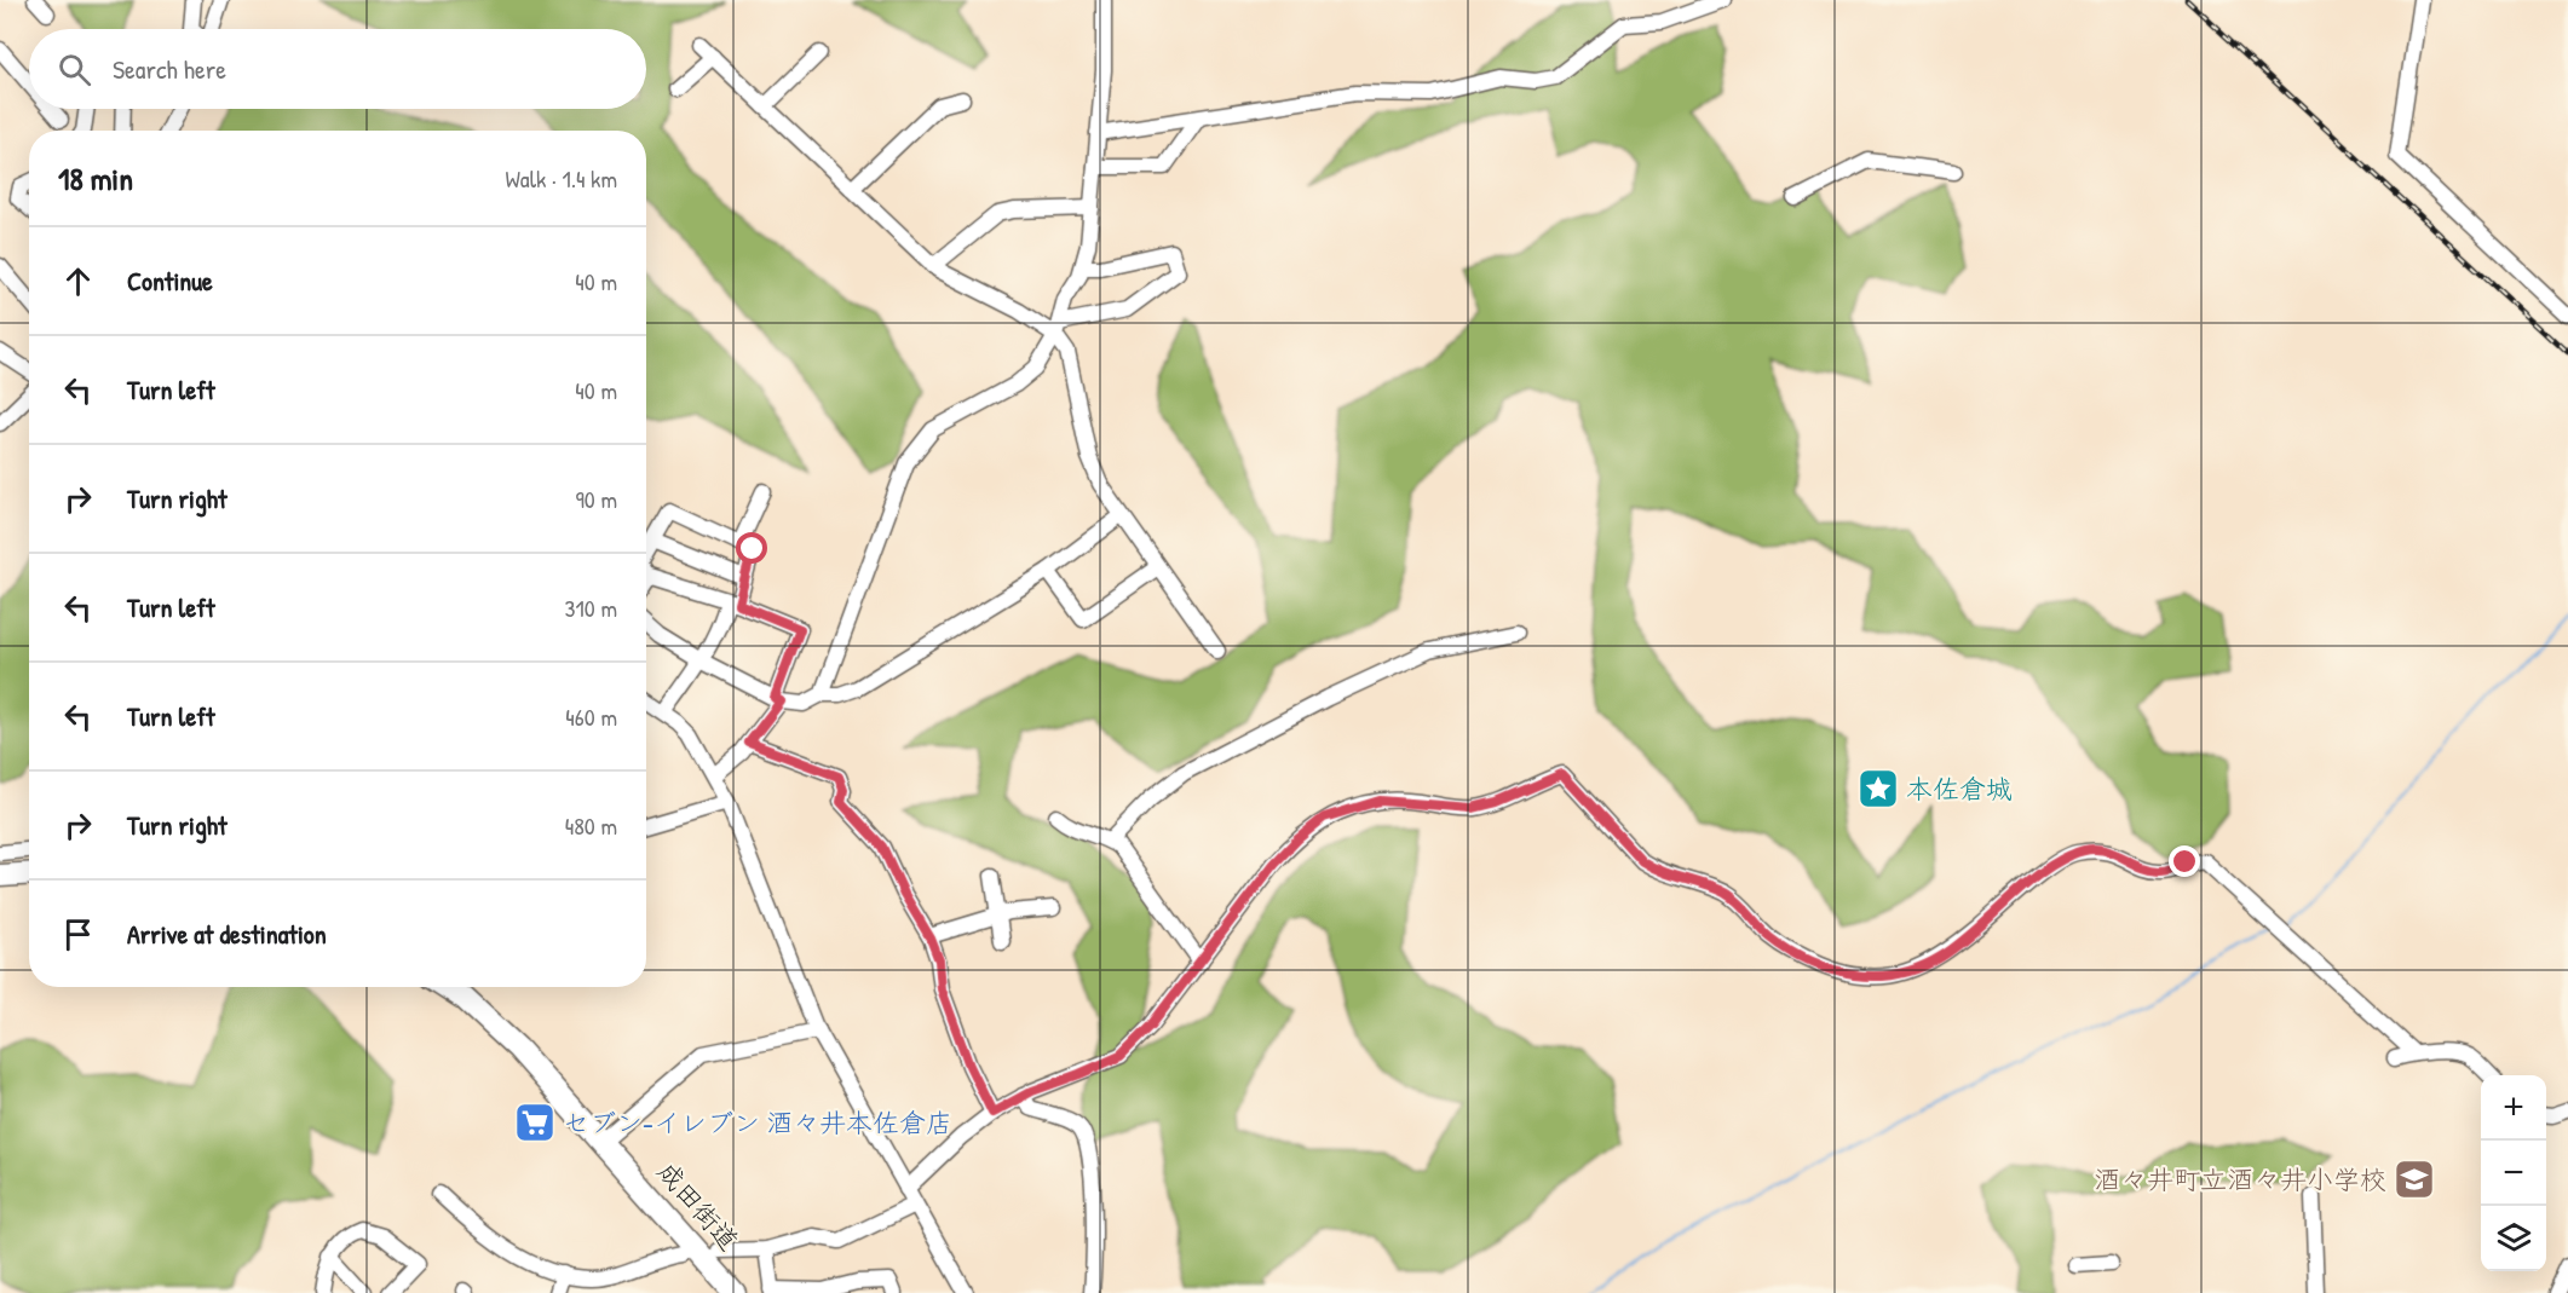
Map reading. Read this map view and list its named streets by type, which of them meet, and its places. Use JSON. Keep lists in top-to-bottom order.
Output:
{
  "streets": {
    "highway": ["成田街道"]
  },
  "places": {
    "place": ["本佐倉城"],
    "supermarket": ["セブン-イレブン 酒々井本佐倉店"],
    "school or university": ["酒々井町立酒々井小学校"]
  },
  "page": {
    "search": "Search here",
    "heading": ["18 min", "Walk · 1.4 km"],
    "list": [
      ["Continue", "40 m"],
      ["Turn left", "40 m"],
      ["Turn right", "90 m"],
      ["Turn left", "310 m"],
      ["Turn left", "460 m"],
      ["Turn right", "480 m"],
      "Arrive at destination"
    ],
    "map_buttons": ["+", "−"]
  }
}
